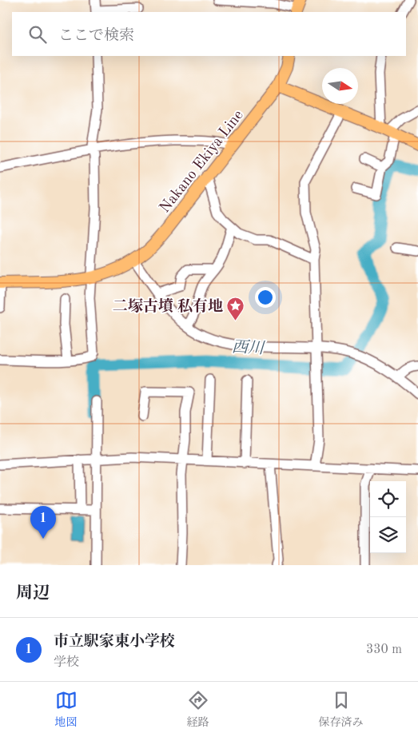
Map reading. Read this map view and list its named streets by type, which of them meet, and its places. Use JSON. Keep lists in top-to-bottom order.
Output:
{
  "streets": {
    "main road": ["Nakano Ekiya Line"]
  },
  "water": ["西川"],
  "places": {
    "place": ["二塚古墳 私有地"]
  },
  "north": "right",
  "page": {
    "search": "ここで検索",
    "pins": "1",
    "heading": "周辺",
    "list": [
      {
        "mark": "1",
        "name": "市立駅家東小学校",
        "note": "学校",
        "value": "330 m"
      }
    ],
    "nav": ["地図", "経路", "保存済み"]
  }
}
